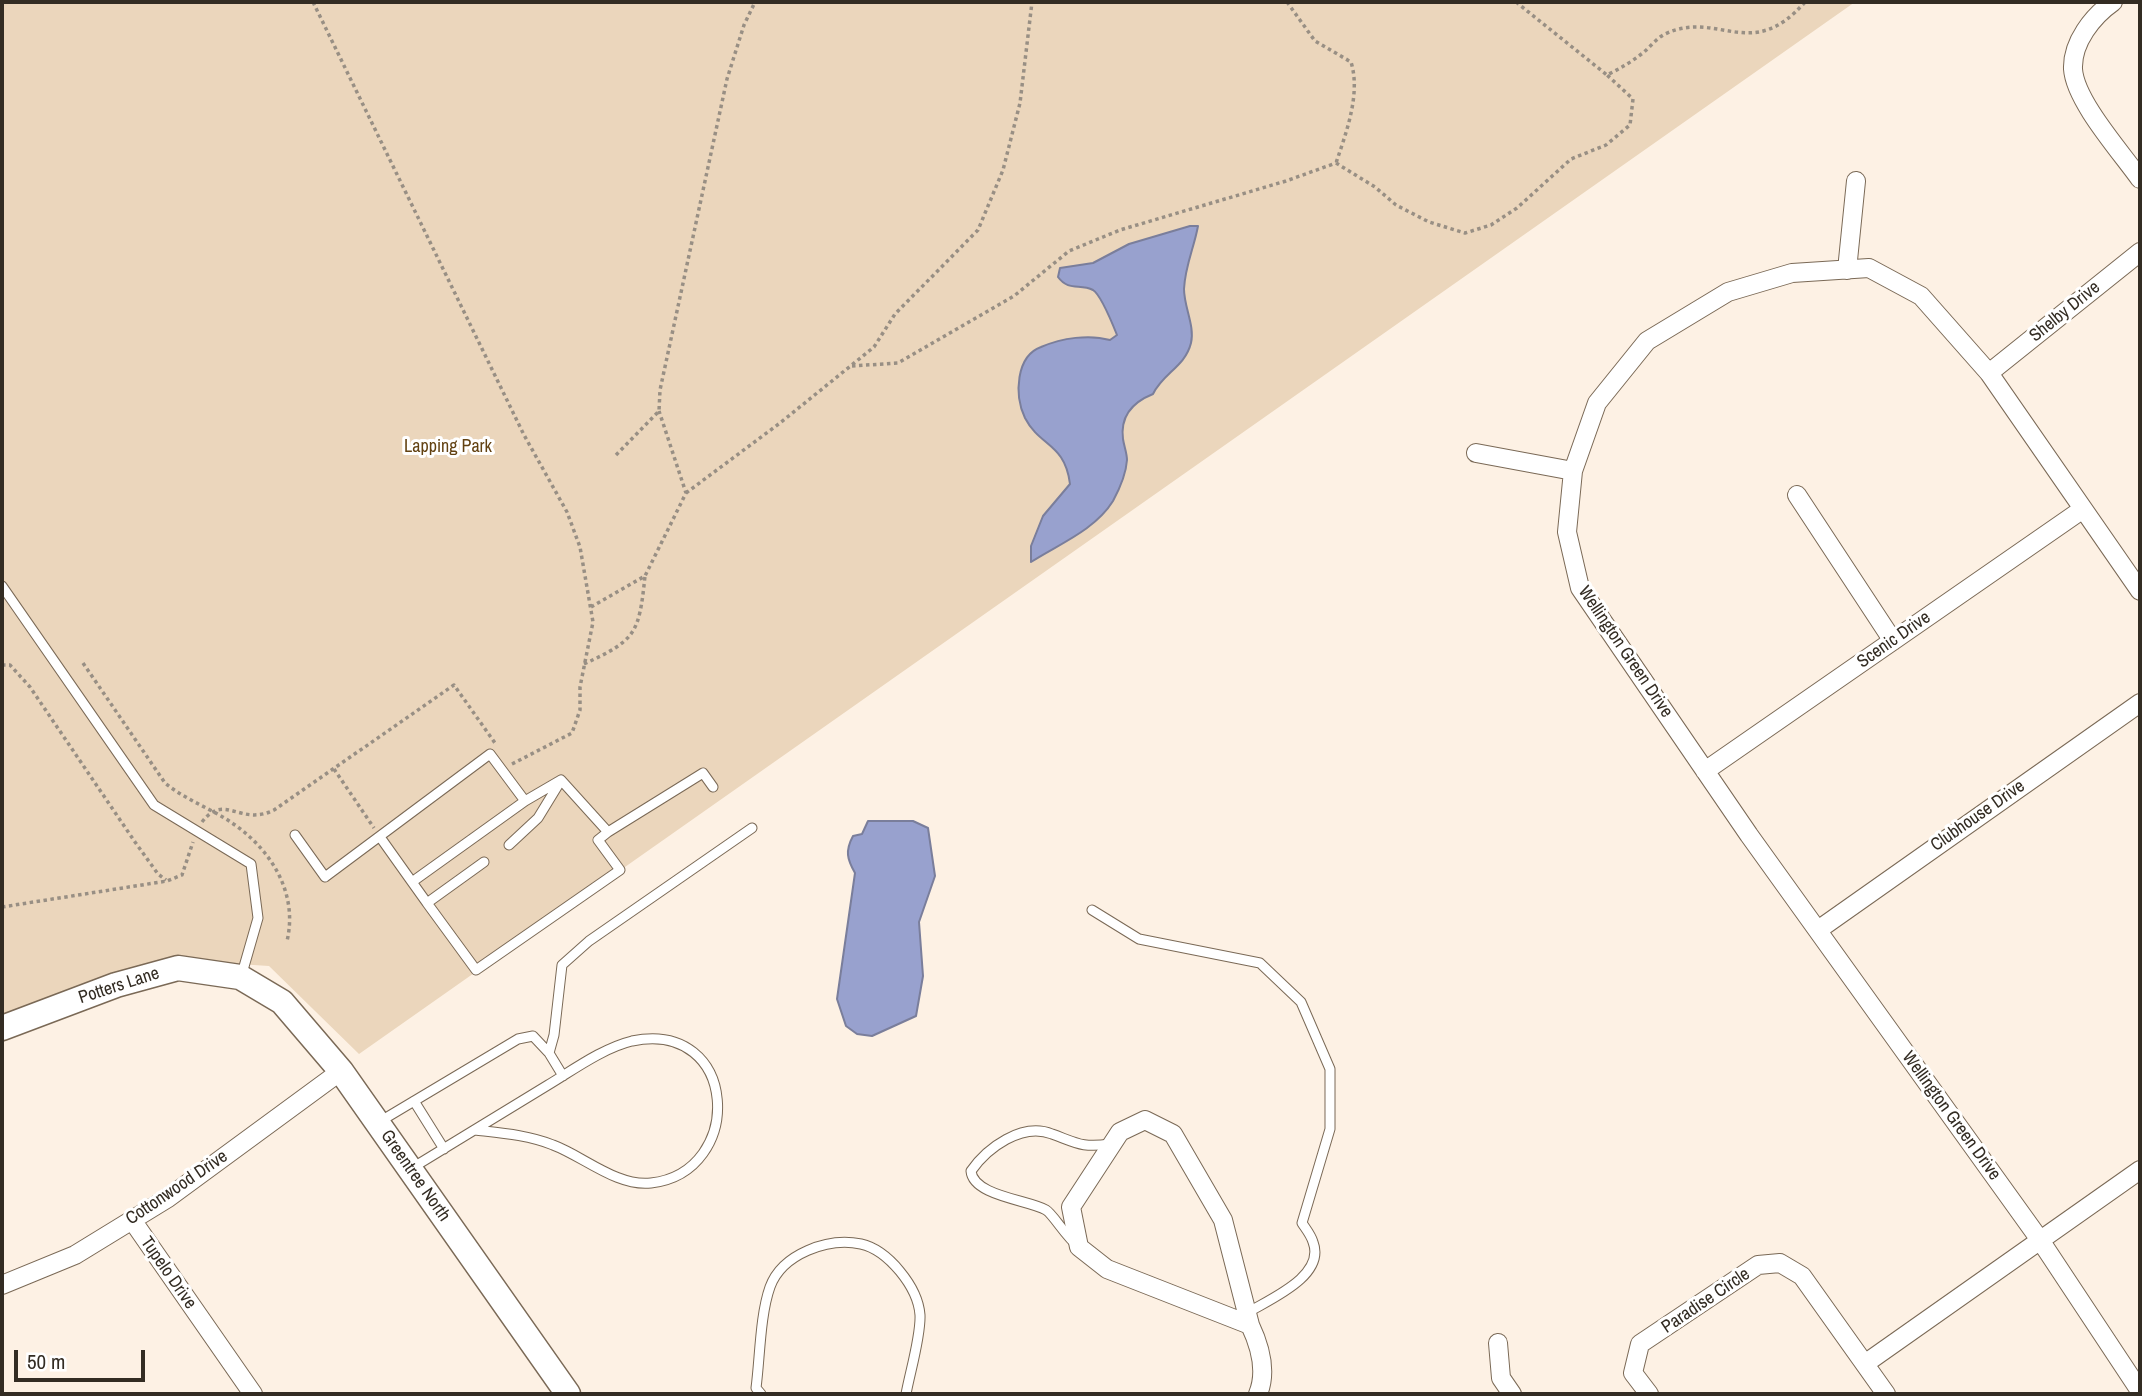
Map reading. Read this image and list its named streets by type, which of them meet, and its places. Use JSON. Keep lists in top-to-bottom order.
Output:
{
  "streets": {
    "main road": ["Potters Lane", "Greentree North"],
    "street": [
      "Shelby Drive",
      "Scenic Drive",
      "Wellington Green Drive",
      "Clubhouse Drive",
      "Cottonwood Drive",
      "Tupelo Drive",
      "Paradise Circle"
    ]
  },
  "crossings": [
    ["Shelby Drive", "Wellington Green Drive"],
    ["Scenic Drive", "Wellington Green Drive"],
    ["Wellington Green Drive", "Clubhouse Drive"],
    ["Potters Lane", "Greentree North"],
    ["Greentree North", "Cottonwood Drive"],
    ["Cottonwood Drive", "Tupelo Drive"]
  ],
  "parks": ["Lapping Park"],
  "scale_bar": "50 m"
}
